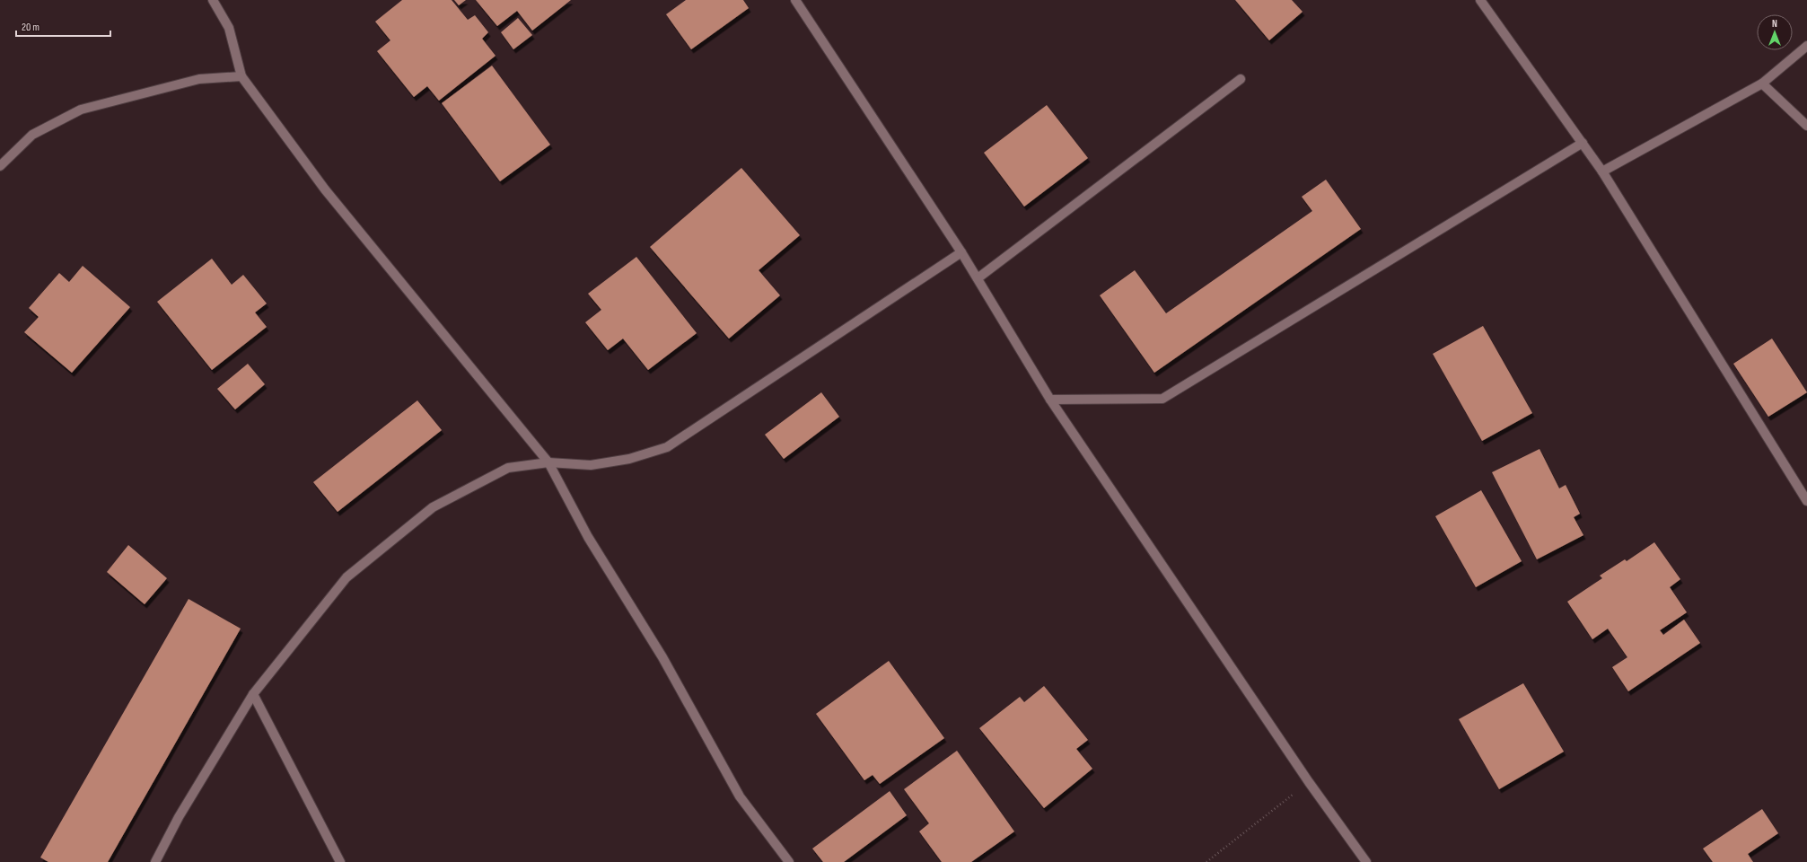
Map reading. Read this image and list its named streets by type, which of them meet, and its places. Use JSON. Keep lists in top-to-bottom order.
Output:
{
  "scale_bar": "20 m",
  "north": "top"
}
